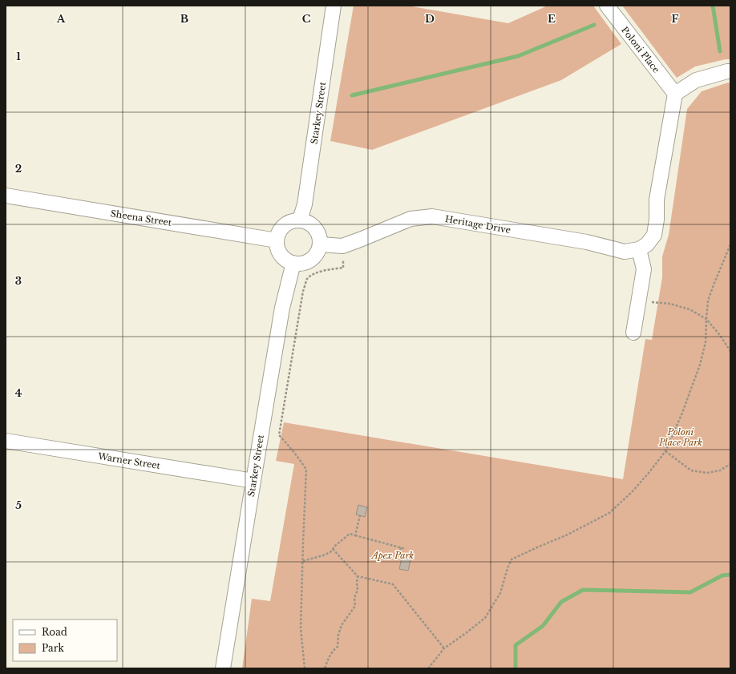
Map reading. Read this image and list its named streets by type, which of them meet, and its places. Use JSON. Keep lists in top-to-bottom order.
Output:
{
  "streets": {
    "street": [
      "Poloni Place",
      "Starkey Street",
      "Sheena Street",
      "Heritage Drive",
      "Warner Street"
    ]
  },
  "crossings": [
    ["Starkey Street", "Sheena Street"],
    ["Starkey Street", "Heritage Drive"],
    ["Starkey Street", "Warner Street"],
    ["Sheena Street", "Heritage Drive"]
  ],
  "parks": ["Poloni Place Park", "Apex Park"],
  "legend": ["Road", "Park"],
  "grid": {
    "columns": [
      "A",
      "B",
      "C",
      "D",
      "E",
      "F"
    ],
    "rows": [
      "1",
      "2",
      "3",
      "4",
      "5"
    ]
  }
}
